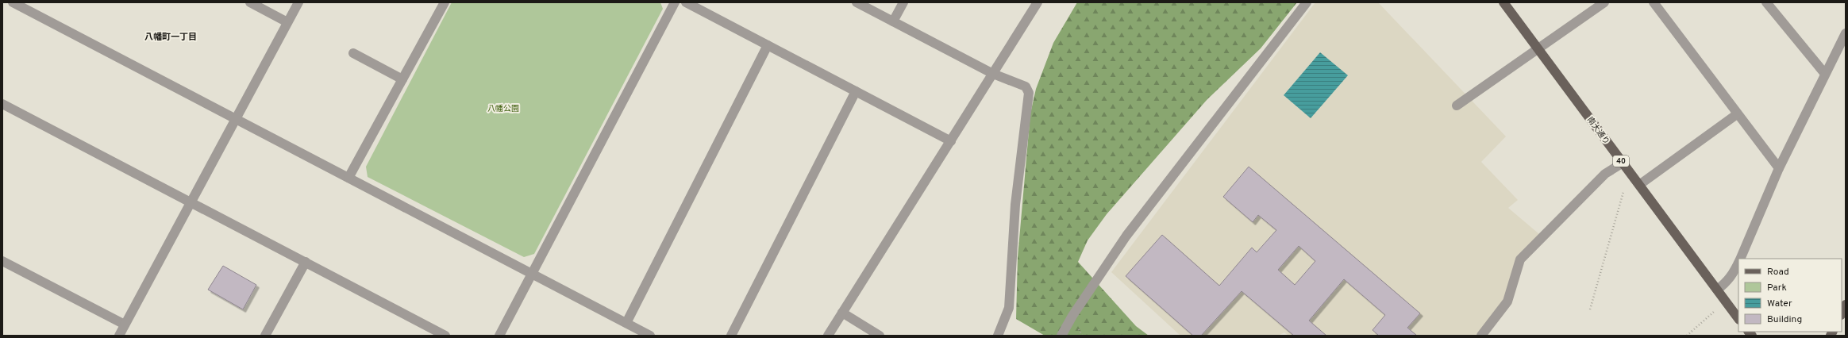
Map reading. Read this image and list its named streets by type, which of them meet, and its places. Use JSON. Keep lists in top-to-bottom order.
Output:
{
  "streets": {
    "main road": ["南大通り", "40"]
  },
  "districts": ["八幡町一丁目"],
  "parks": ["八幡公園"],
  "legend": [
    "Road",
    "Park",
    "Water",
    "Building"
  ]
}
